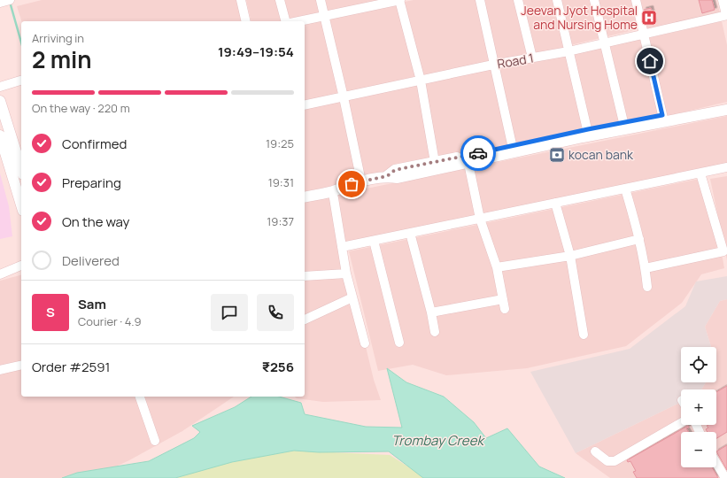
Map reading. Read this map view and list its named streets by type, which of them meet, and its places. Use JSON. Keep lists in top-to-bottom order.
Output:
{
  "streets": {
    "street": ["Road 1"]
  },
  "water": ["Trombay Creek"],
  "places": {
    "hospital": ["Jeevan Jyot Hospital and Nursing Home"],
    "bank": ["kocan bank"]
  },
  "page": {
    "heading": ["2 min", "Arriving in", "19:49–19:54"],
    "panel": [
      "Sam",
      "Courier · 4.9",
      "Order #2591",
      "₹256"
    ],
    "bar": "On the way · 220 m",
    "list": [
      ["Confirmed", "19:25"],
      ["Preparing", "19:31"],
      ["On the way", "19:37"],
      "Delivered"
    ],
    "round": "S",
    "map_buttons": ["+", "−"]
  }
}
